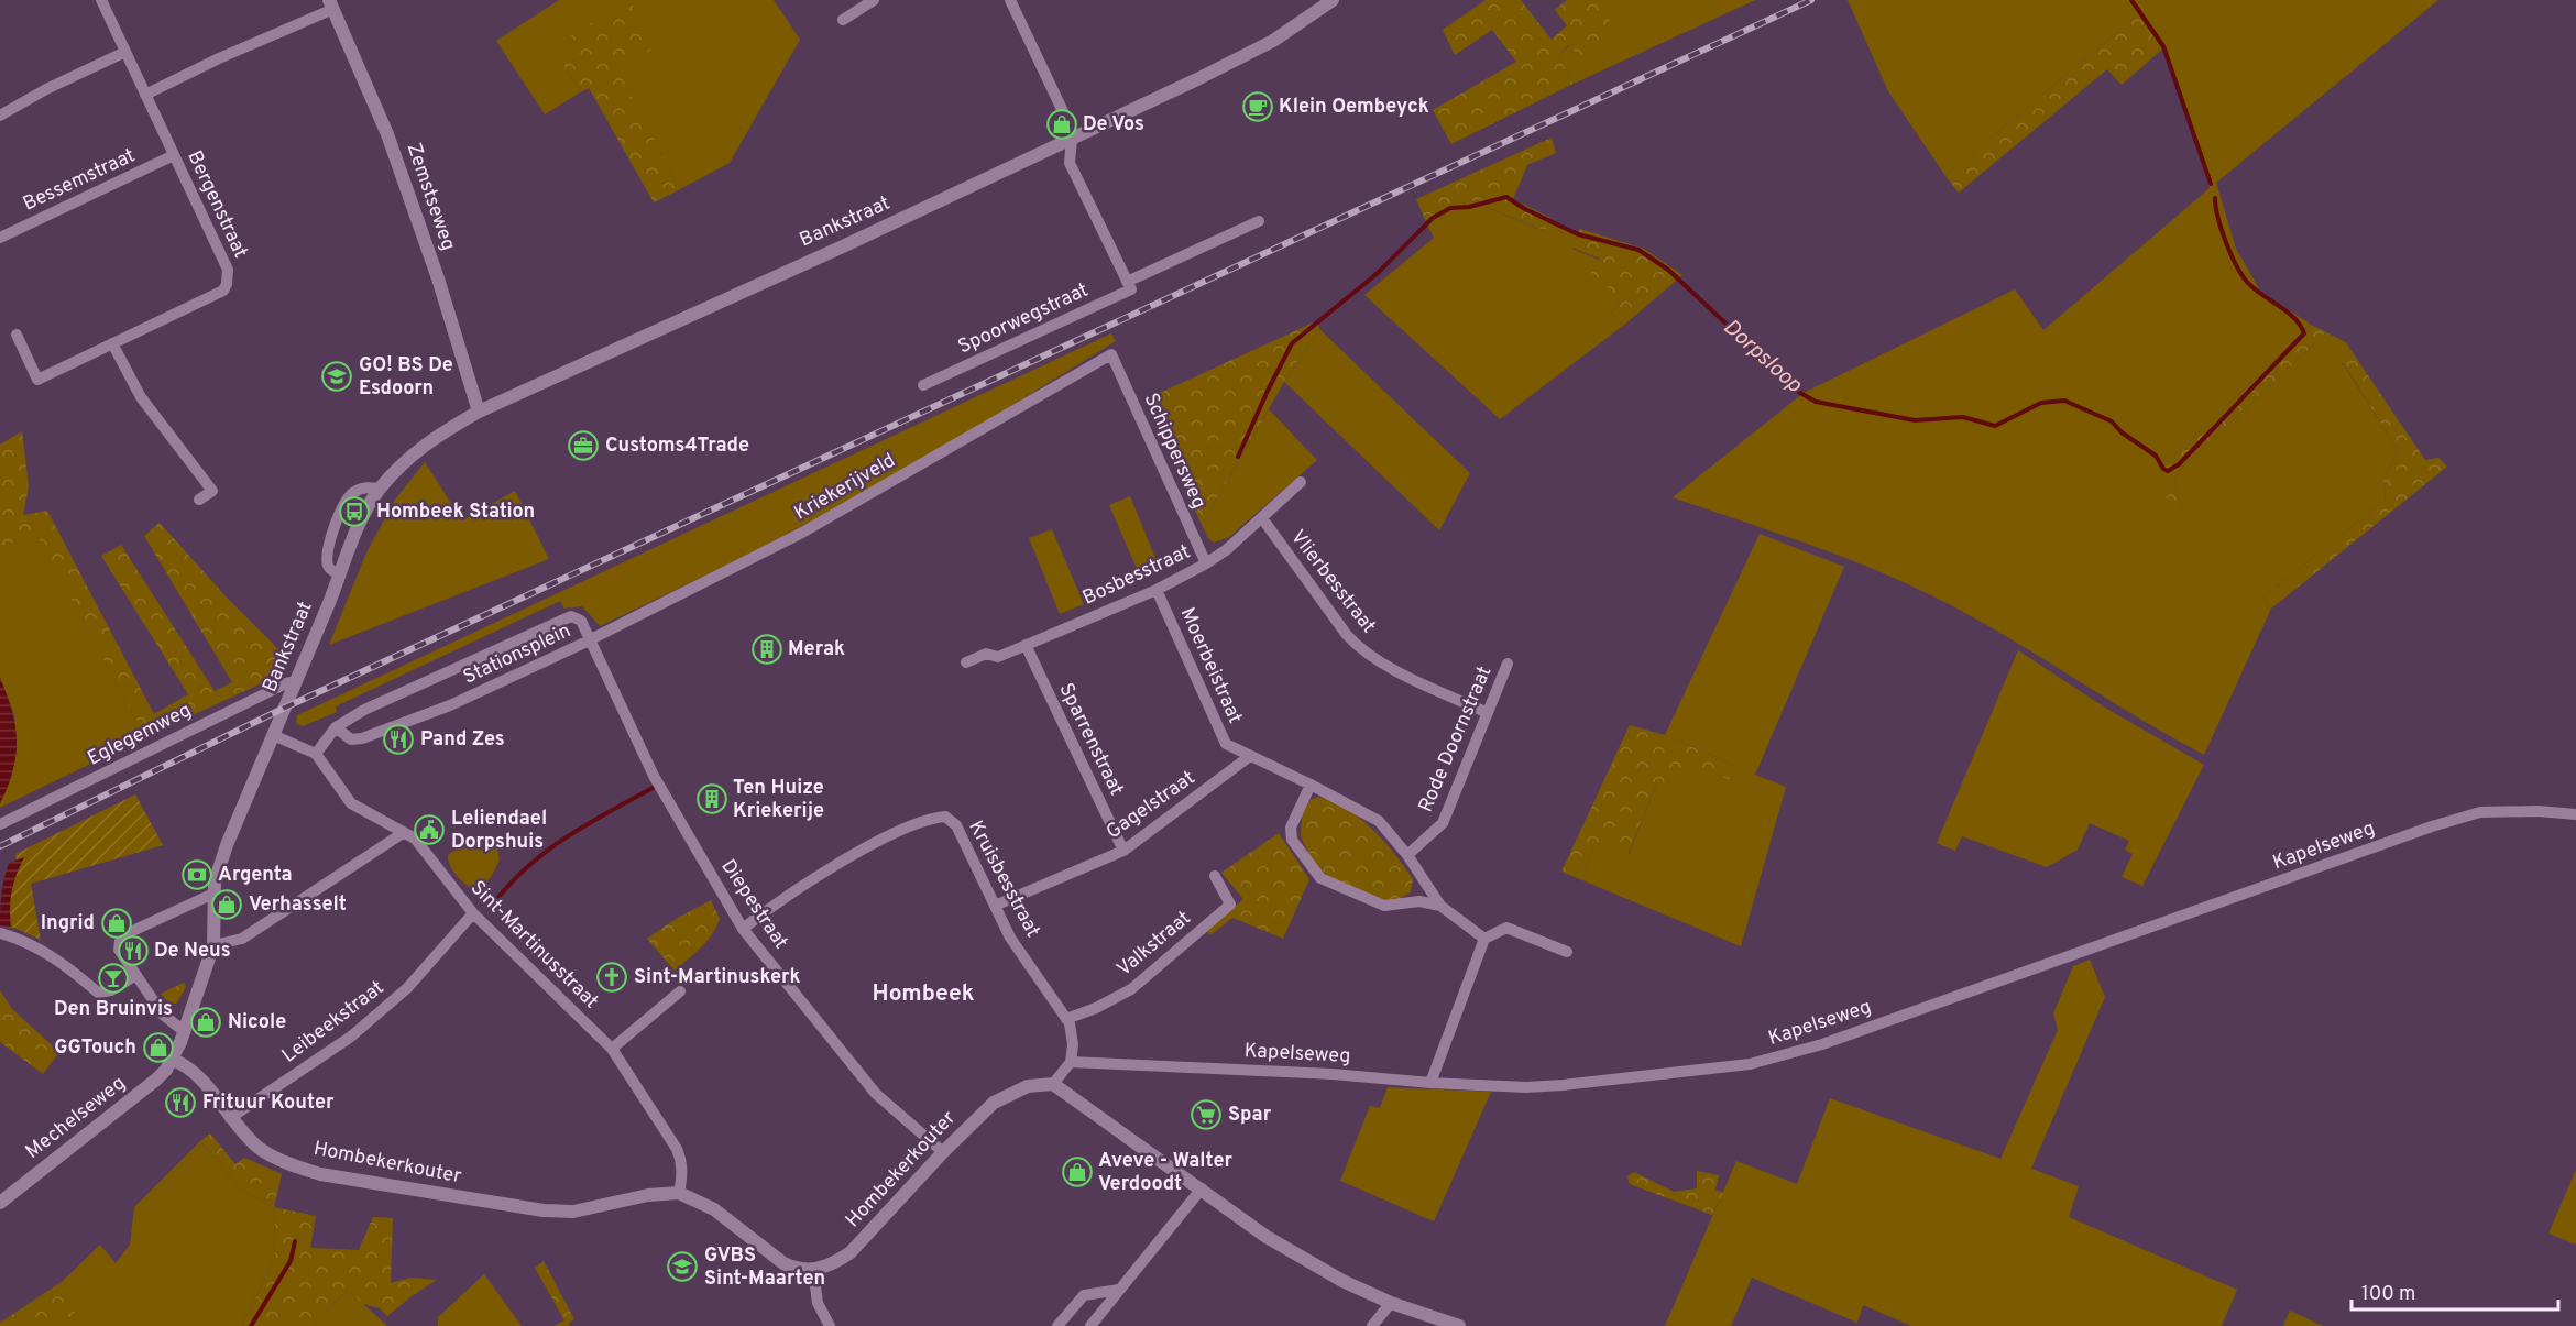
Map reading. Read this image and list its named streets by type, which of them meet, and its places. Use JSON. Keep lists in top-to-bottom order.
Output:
{
  "streets": {
    "street": [
      "Bessemstraat",
      "Zemstseweg",
      "Bergenstraat",
      "Bankstraat",
      "Spoorwegstraat",
      "Schippersweg",
      "Kriekerijveld",
      "Bosbesstraat",
      "Vlierbesstraat",
      "Stationsplein",
      "Moerbeistraat",
      "Eglegemweg",
      "Sparrenstraat",
      "Rode Doornstraat",
      "Gagelstraat",
      "Kapelseweg",
      "Kruisbesstraat",
      "Diepestraat",
      "Valkstraat",
      "Sint-Martinusstraat",
      "Leibeekstraat",
      "Mechelseweg",
      "Hombekerkouter"
    ]
  },
  "crossings": [
    ["Bessemstraat", "Bergenstraat"],
    ["Zemstseweg", "Bankstraat"],
    ["Bankstraat", "Eglegemweg"],
    ["Bankstraat", "Mechelseweg"],
    ["Bankstraat", "Hombekerkouter"],
    ["Schippersweg", "Kriekerijveld"],
    ["Schippersweg", "Bosbesstraat"],
    ["Kriekerijveld", "Stationsplein"],
    ["Kriekerijveld", "Diepestraat"],
    ["Bosbesstraat", "Vlierbesstraat"],
    ["Bosbesstraat", "Moerbeistraat"],
    ["Bosbesstraat", "Sparrenstraat"],
    ["Vlierbesstraat", "Rode Doornstraat"],
    ["Stationsplein", "Diepestraat"],
    ["Stationsplein", "Sint-Martinusstraat"],
    ["Moerbeistraat", "Rode Doornstraat"],
    ["Moerbeistraat", "Gagelstraat"],
    ["Sparrenstraat", "Gagelstraat"],
    ["Gagelstraat", "Kruisbesstraat"],
    ["Kapelseweg", "Kruisbesstraat"],
    ["Kruisbesstraat", "Diepestraat"],
    ["Kruisbesstraat", "Valkstraat"],
    ["Diepestraat", "Hombekerkouter"],
    ["Sint-Martinusstraat", "Leibeekstraat"],
    ["Sint-Martinusstraat", "Hombekerkouter"],
    ["Leibeekstraat", "Hombekerkouter"],
    ["Mechelseweg", "Hombekerkouter"]
  ],
  "districts": ["Hombeek"],
  "water": ["Dorpsloop"],
  "places": {
    "cafe": ["Klein Oembeyck"],
    "shop": [
      "De Vos",
      "Verhasselt",
      "Ingrid",
      "Nicole",
      "GGTouch",
      "Aveve - Walter Verdoodt"
    ],
    "school or university": ["GO! BS De Esdoorn", "GVBS Sint-Maarten"],
    "office": ["Customs4Trade"],
    "bus stop": ["Hombeek Station"],
    "building": ["Merak", "Ten Huize Kriekerije"],
    "restaurant": ["Pand Zes", "De Neus", "Frituur Kouter"],
    "public building": ["Leliendael Dorpshuis"],
    "bank": ["Argenta"],
    "church": ["Sint-Martinuskerk"],
    "bar": ["Den Bruinvis"],
    "supermarket": ["Spar"]
  },
  "scale_bar": "100 m"
}
